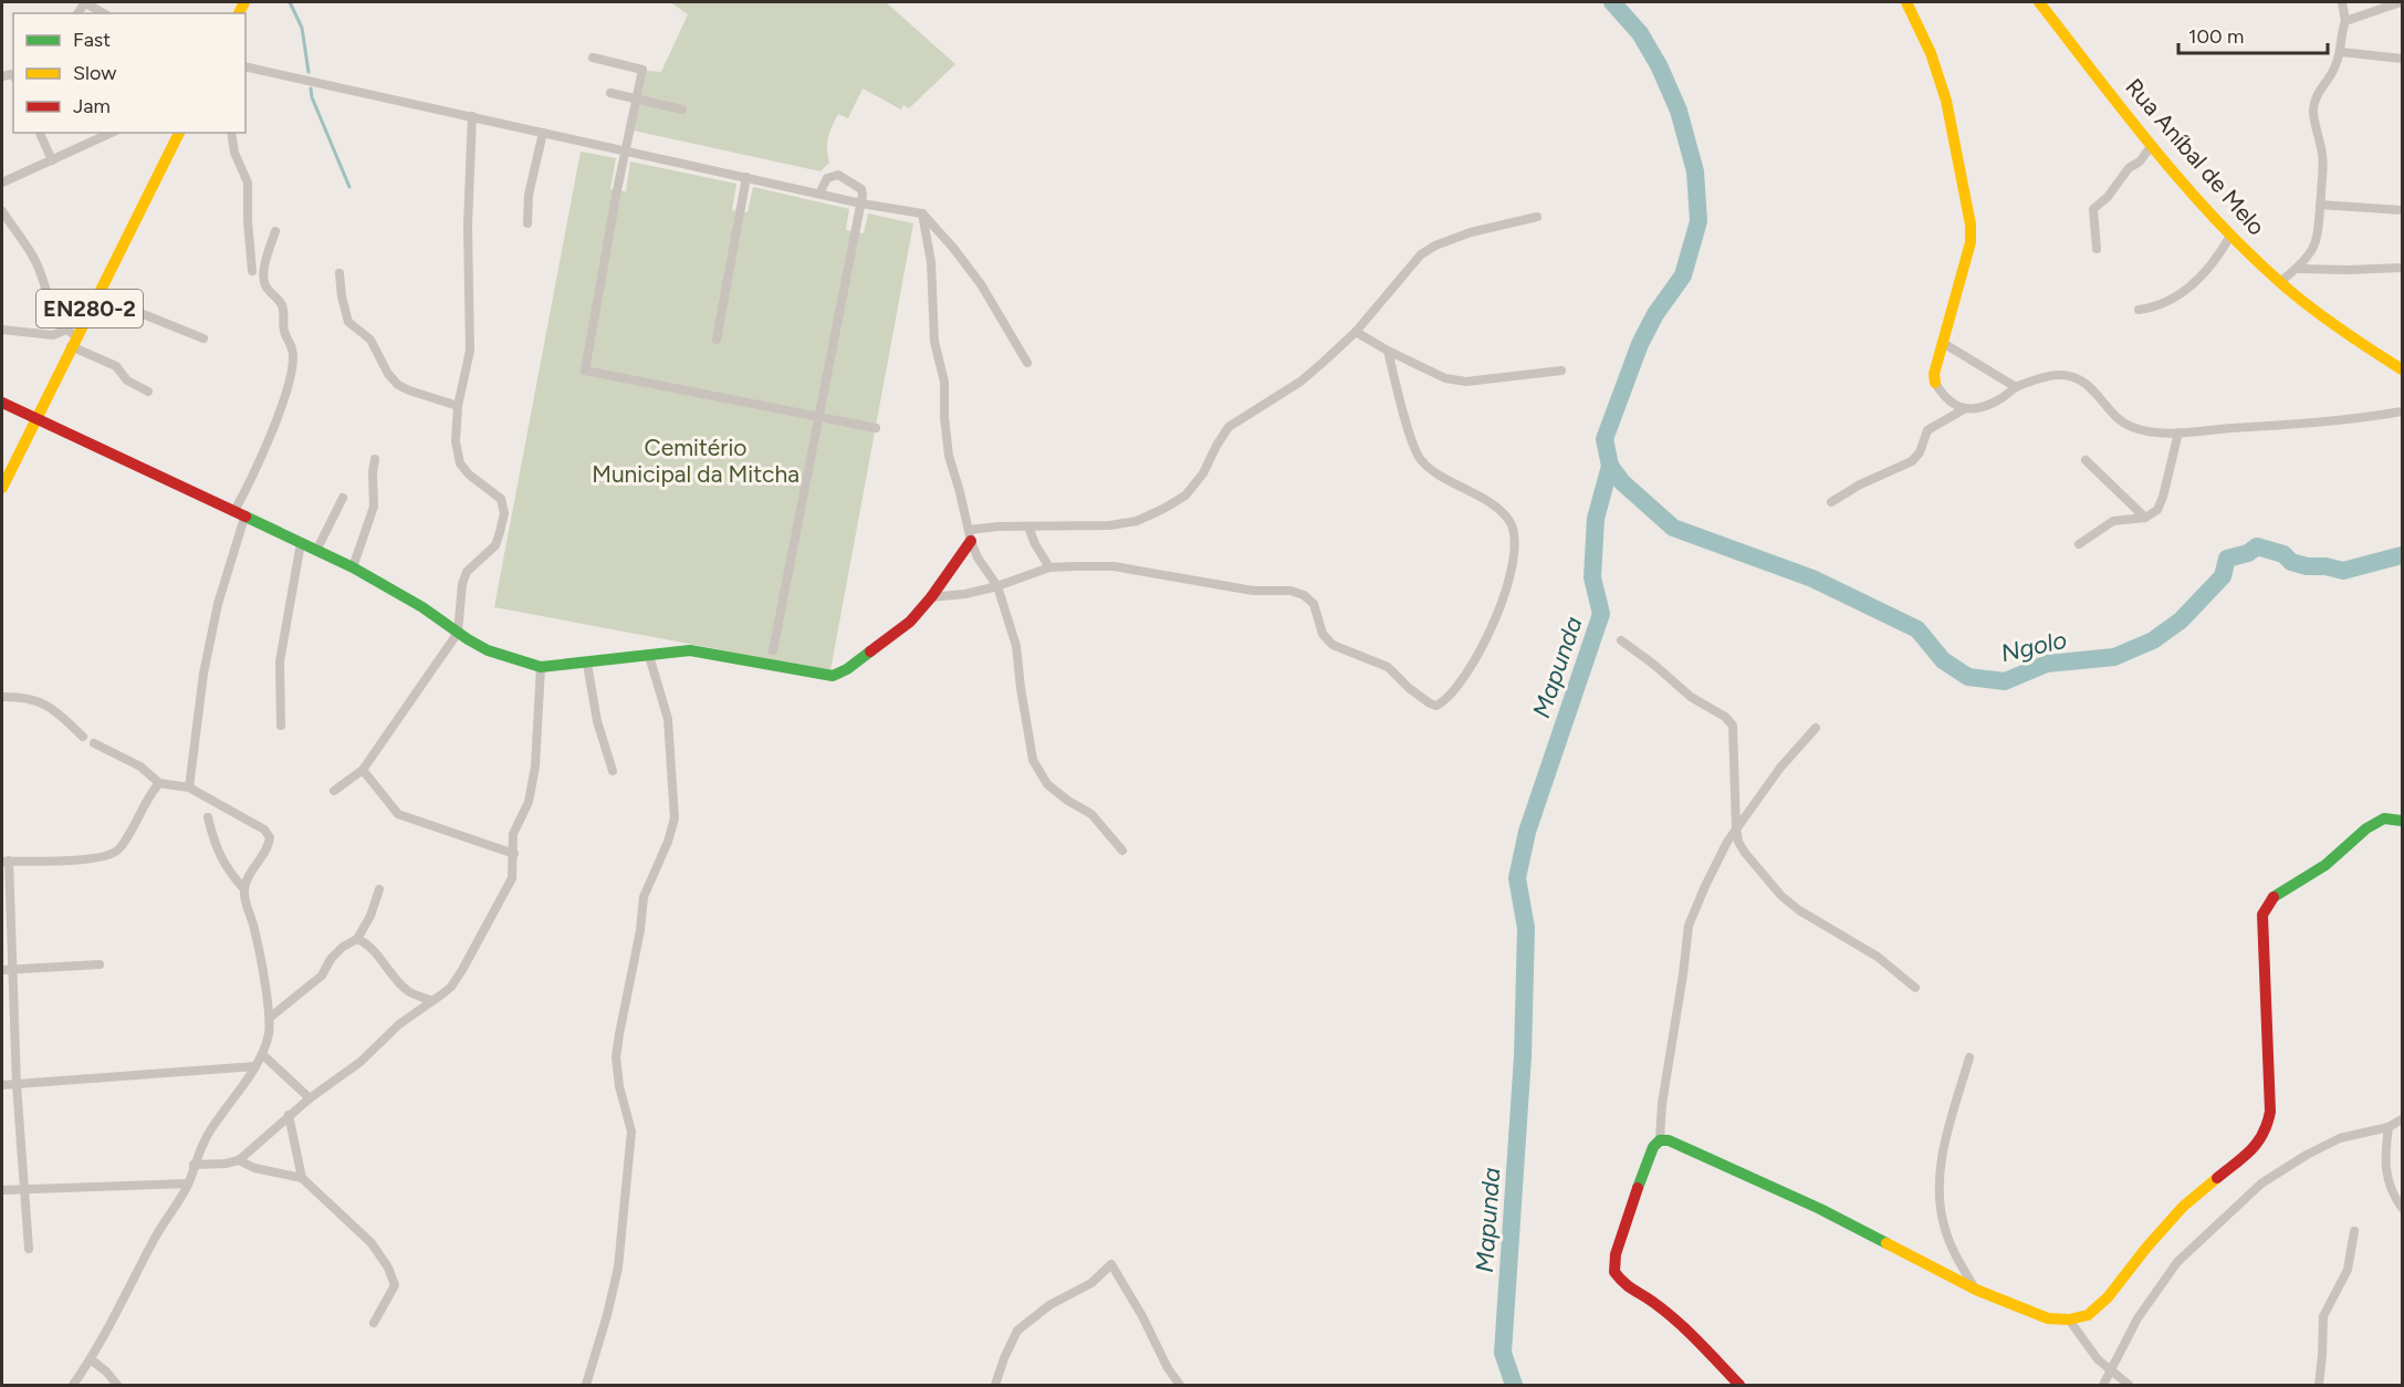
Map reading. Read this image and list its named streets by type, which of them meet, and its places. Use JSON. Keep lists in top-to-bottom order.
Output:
{
  "streets": {
    "street": ["Rua Aníbal de Melo", "EN280-2"]
  },
  "water": ["Ngolo", "Mapunda"],
  "parks": ["Cemitério Municipal da Mitcha"],
  "legend": ["Fast", "Slow", "Jam"],
  "scale_bar": "100 m"
}
